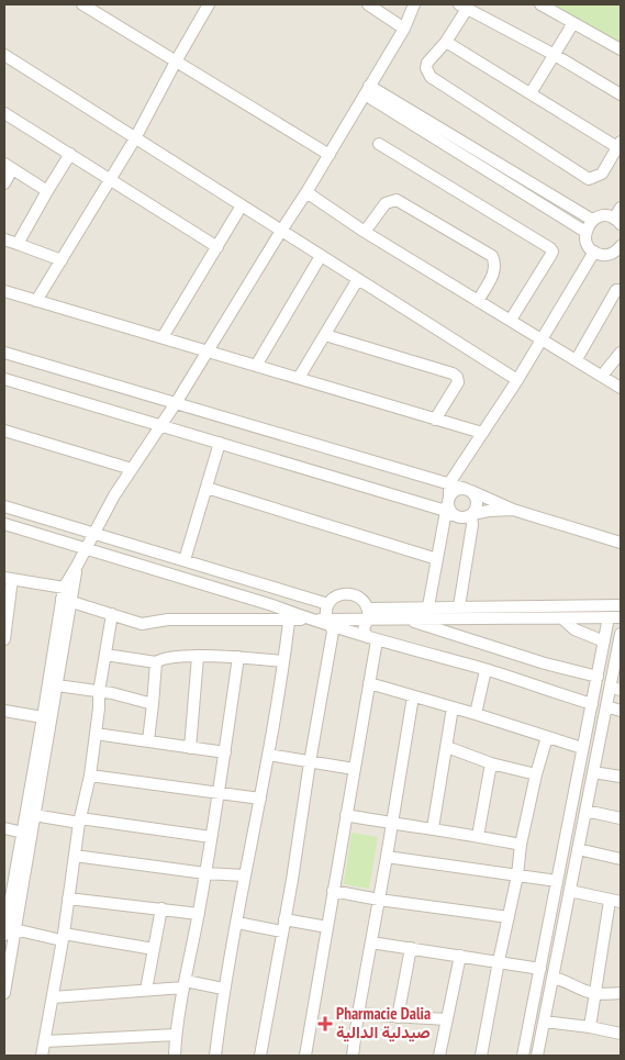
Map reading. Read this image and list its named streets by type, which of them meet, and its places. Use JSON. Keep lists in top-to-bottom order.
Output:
{
  "places": {
    "health": ["Pharmacie Dalia صيدلية الدالية"]
  }
}
